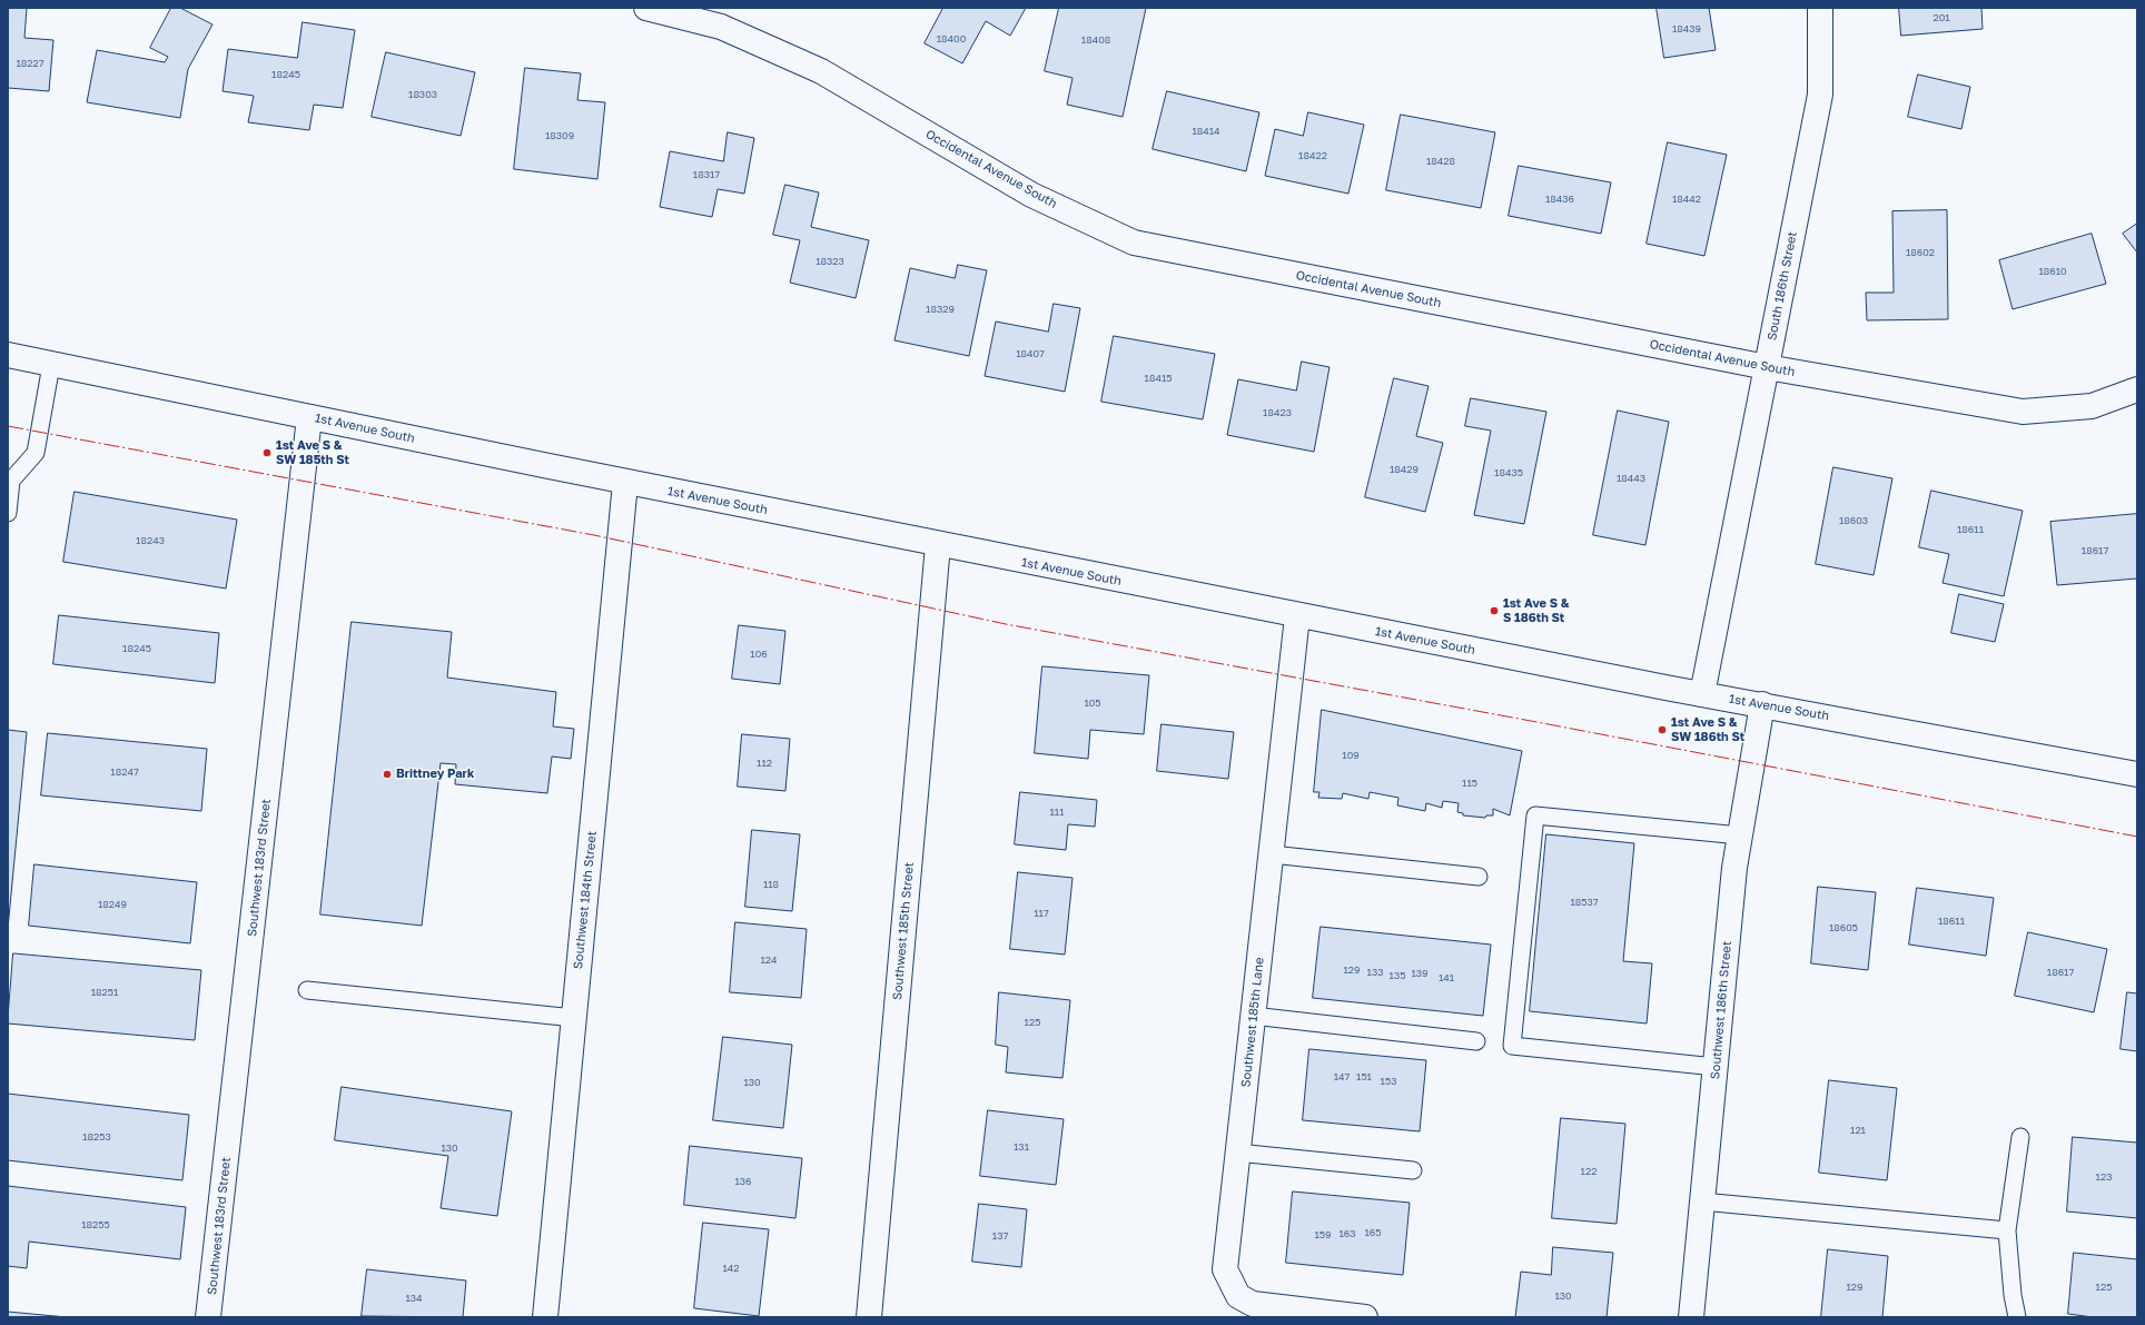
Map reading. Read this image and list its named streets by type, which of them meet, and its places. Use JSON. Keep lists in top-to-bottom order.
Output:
{
  "streets": {
    "street": [
      "Occidental Avenue South",
      "South 186th Street",
      "1st Avenue South",
      "Southwest 183rd Street",
      "Southwest 184th Street",
      "Southwest 185th Street",
      "Southwest 186th Street",
      "Southwest 185th Lane"
    ]
  },
  "crossings": [
    ["Occidental Avenue South", "South 186th Street"],
    ["South 186th Street", "1st Avenue South"],
    ["1st Avenue South", "Southwest 183rd Street"],
    ["1st Avenue South", "Southwest 184th Street"],
    ["1st Avenue South", "Southwest 185th Street"],
    ["1st Avenue South", "Southwest 186th Street"],
    ["1st Avenue South", "Southwest 185th Lane"]
  ],
  "places": [
    "1st Ave S & SW 185th St",
    "1st Ave S & S 186th St",
    "1st Ave S & SW 186th St",
    "Brittney Park"
  ],
  "house_numbers": [
    "201",
    "18439",
    "18400",
    "18408",
    "18227",
    "18245",
    "18303",
    "18414",
    "18309",
    "18422",
    "18428",
    "18317",
    "18436",
    "18442",
    "18602",
    "18323",
    "18610",
    "18329",
    "18407",
    "18415",
    "18423",
    "18429",
    "18435",
    "18443",
    "18603",
    "18611",
    "18243",
    "18617",
    "18245",
    "106",
    "105",
    "109",
    "112",
    "18247",
    "115",
    "111",
    "118",
    "18537",
    "18249",
    "117",
    "18611",
    "18605",
    "124",
    "129",
    "133",
    "18617",
    "139",
    "135",
    "141",
    "18251",
    "125",
    "147",
    "151",
    "153",
    "130",
    "121",
    "18253",
    "131",
    "130",
    "122",
    "123",
    "136",
    "18255",
    "165",
    "163",
    "159",
    "137",
    "142",
    "129",
    "125",
    "130",
    "134"
  ]
}
